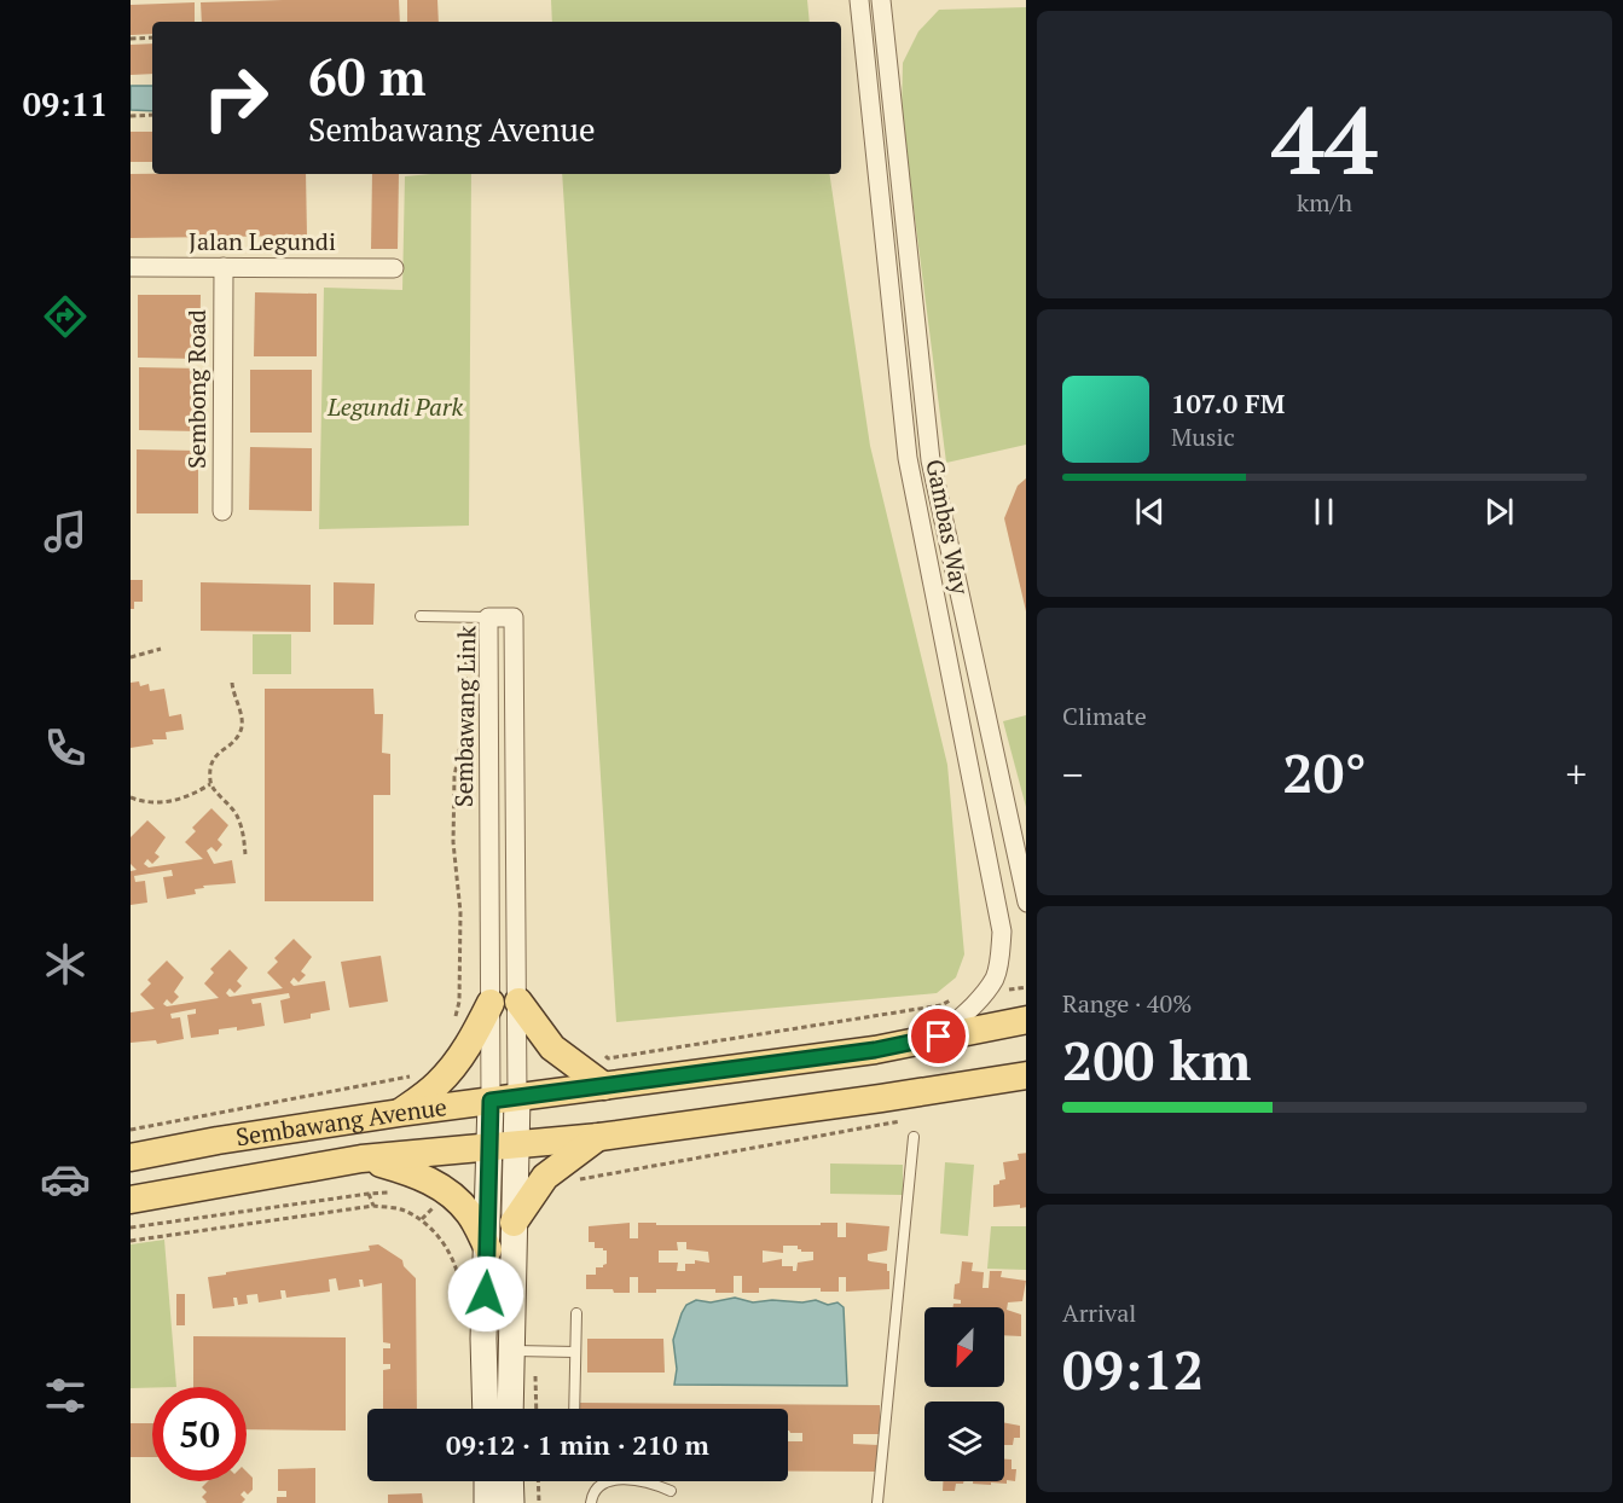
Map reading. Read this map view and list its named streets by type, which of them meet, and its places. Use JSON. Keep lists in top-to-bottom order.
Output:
{
  "streets": {
    "main road": ["Sembawang Avenue"],
    "street": [
      "Jalan Legundi",
      "Sembong Road",
      "Gambas Way",
      "Sembawang Link"
    ]
  },
  "crossings": [
    ["Jalan Legundi", "Sembong Road"],
    ["Gambas Way", "Sembawang Avenue"],
    ["Sembawang Link", "Sembawang Avenue"]
  ],
  "parks": ["Legundi Park"],
  "north": "bottom left",
  "page": {
    "tabs": "09:11",
    "tile": [
      ["44", "km/h"],
      "Climate",
      ["Range · 40%", "200 km"],
      ["Arrival", "09:12"]
    ],
    "turn": ["60 m", "Sembawang Avenue"],
    "song": ["107.0 FM", "Music"],
    "heat": ["−", "20°", "+"],
    "limit": "50",
    "trip": "09:12 · 1 min · 210 m"
  }
}
